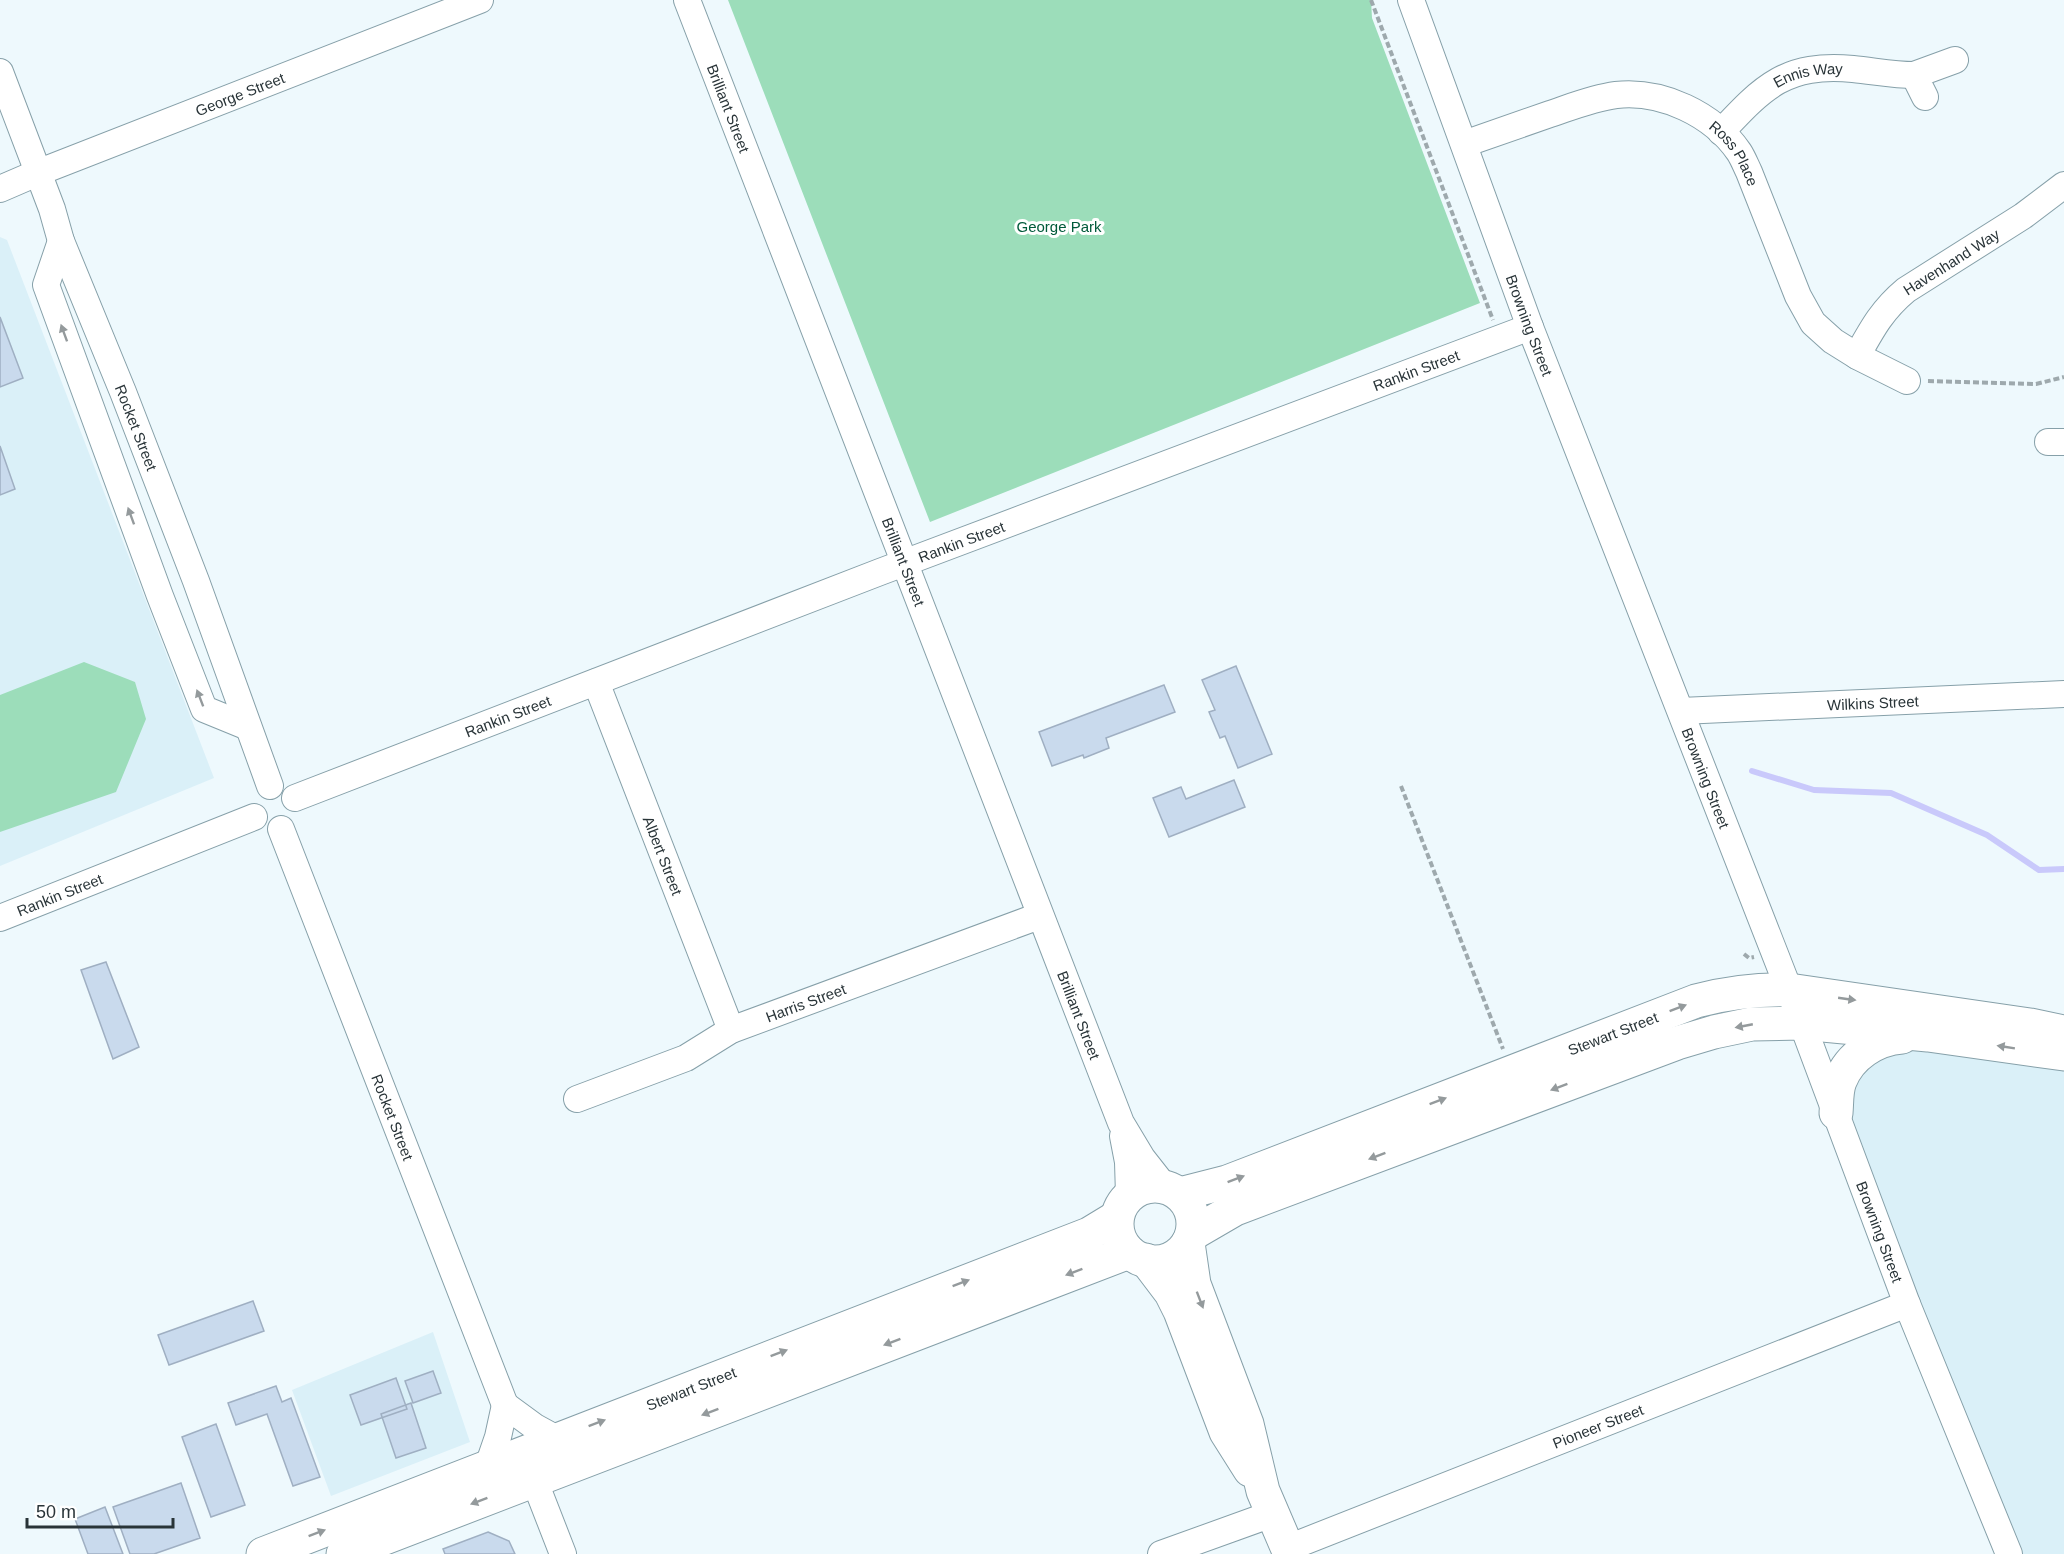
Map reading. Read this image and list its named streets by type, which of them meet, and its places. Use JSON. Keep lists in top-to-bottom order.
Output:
{
  "streets": {
    "highway": ["Stewart Street"],
    "street": [
      "Ennis Way",
      "George Street",
      "Brilliant Street",
      "Ross Place",
      "Havenhand Way",
      "Browning Street",
      "Rankin Street",
      "Rocket Street",
      "Wilkins Street",
      "Albert Street",
      "Harris Street",
      "Pioneer Street"
    ]
  },
  "crossings": [
    ["Ennis Way", "Ross Place"],
    ["George Street", "Rocket Street"],
    ["Brilliant Street", "Rankin Street"],
    ["Brilliant Street", "Harris Street"],
    ["Brilliant Street", "Stewart Street"],
    ["Ross Place", "Havenhand Way"],
    ["Ross Place", "Browning Street"],
    ["Browning Street", "Rankin Street"],
    ["Browning Street", "Wilkins Street"],
    ["Browning Street", "Stewart Street"],
    ["Browning Street", "Pioneer Street"],
    ["Rankin Street", "Rocket Street"],
    ["Rankin Street", "Albert Street"],
    ["Albert Street", "Harris Street"]
  ],
  "parks": ["George Park"],
  "scale_bar": "50 m"
}
